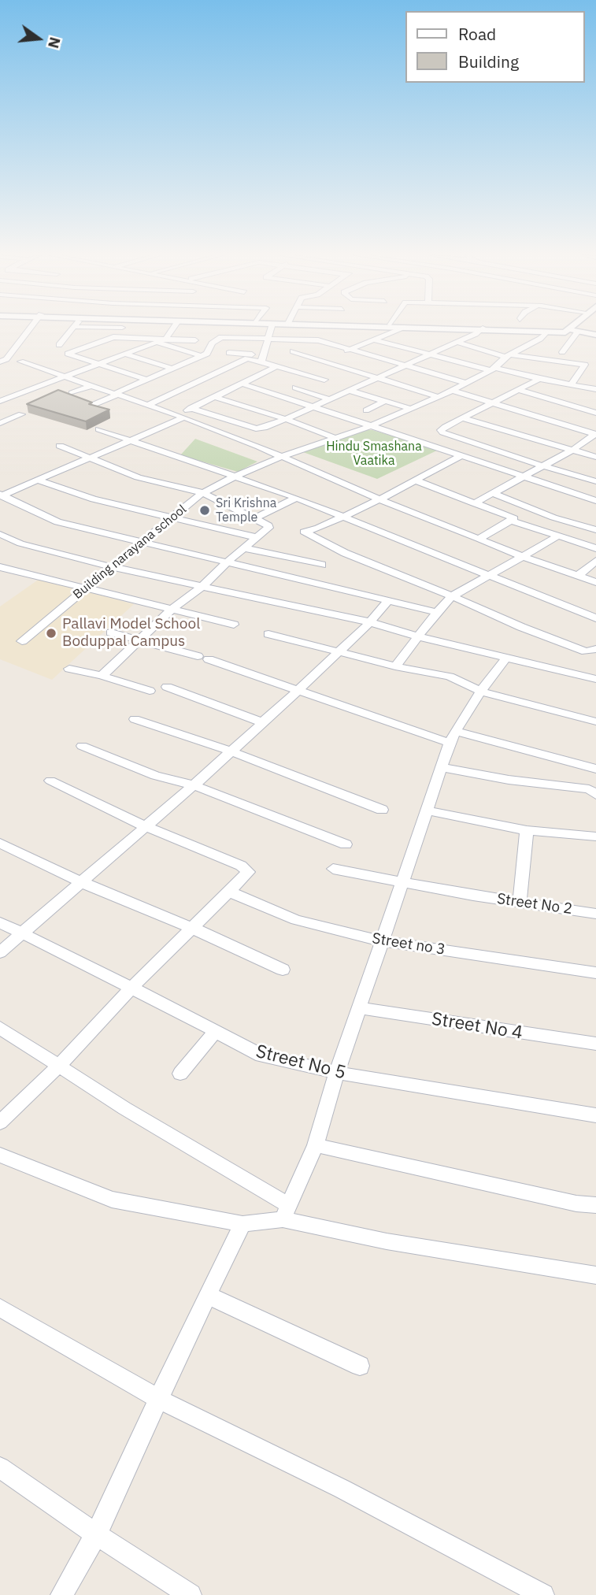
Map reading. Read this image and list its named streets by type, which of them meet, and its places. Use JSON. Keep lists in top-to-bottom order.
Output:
{
  "streets": {
    "street": [
      "Building narayana school",
      "Street No 2",
      "Street no 3",
      "Street No 4",
      "Street No 5"
    ]
  },
  "parks": ["Hindu Smashana Vaatika"],
  "places": ["Sri Krishna Temple", "Pallavi Model School Boduppal Campus"],
  "legend": ["Road", "Building"],
  "north": "right"
}
